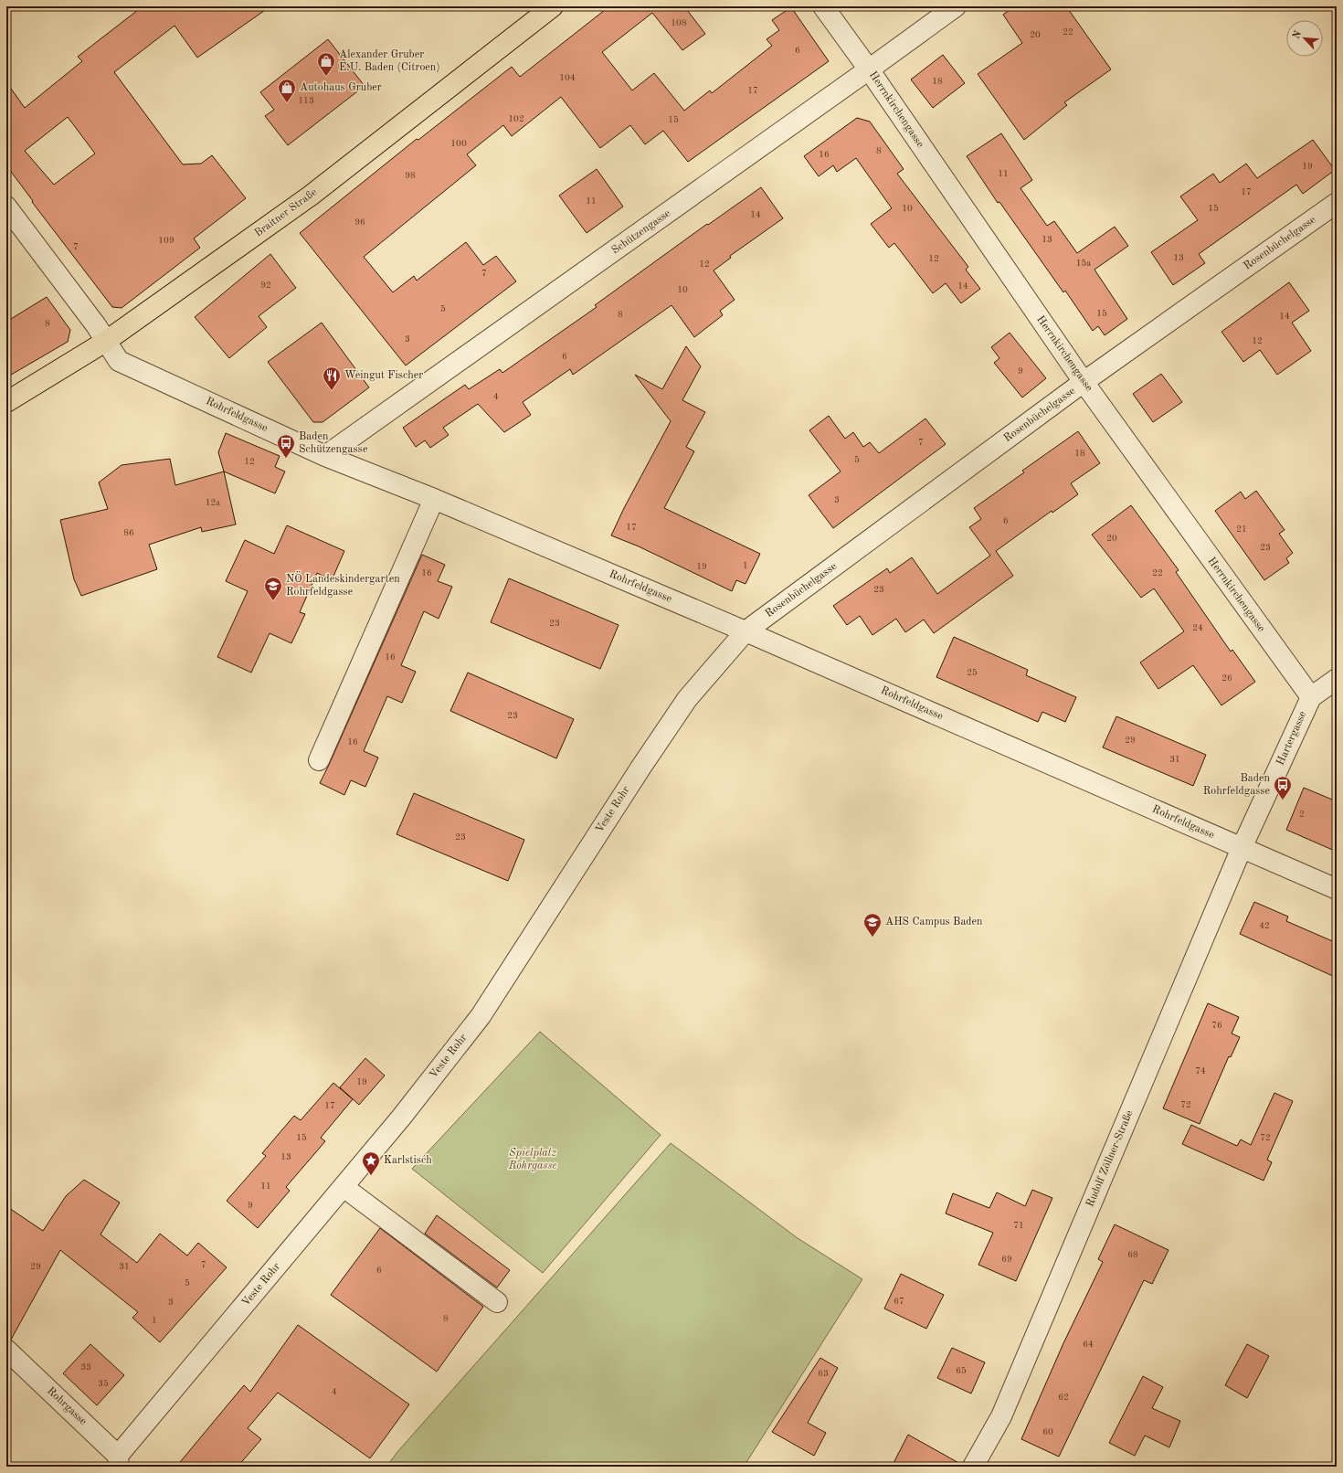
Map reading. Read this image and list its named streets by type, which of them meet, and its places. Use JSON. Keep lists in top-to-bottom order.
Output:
{
  "streets": {
    "main road": ["Braitner Straße"],
    "street": [
      "Herrnkirchengasse",
      "Schützengasse",
      "Rosenbüchelgasse",
      "Rohrfeldgasse",
      "Hartergasse",
      "Veste Rohr",
      "Rudolf Zöllner-Straße",
      "Rohrgasse"
    ]
  },
  "crossings": [
    ["Herrnkirchengasse", "Schützengasse"],
    ["Herrnkirchengasse", "Rosenbüchelgasse"],
    ["Herrnkirchengasse", "Hartergasse"],
    ["Braitner Straße", "Rohrfeldgasse"],
    ["Schützengasse", "Rohrfeldgasse"],
    ["Rosenbüchelgasse", "Rohrfeldgasse"],
    ["Rosenbüchelgasse", "Veste Rohr"],
    ["Rohrfeldgasse", "Hartergasse"],
    ["Rohrfeldgasse", "Veste Rohr"],
    ["Rohrfeldgasse", "Rudolf Zöllner-Straße"],
    ["Hartergasse", "Rudolf Zöllner-Straße"],
    ["Veste Rohr", "Rohrgasse"]
  ],
  "parks": ["Spielplatz Rohrgasse"],
  "places": {
    "shop": ["Alexander Gruber E.U. Baden (Citroen)", "Autohaus Gruber"],
    "restaurant": ["Weingut Fischer"],
    "bus stop": ["Baden Schützengasse", "Baden Rohrfeldgasse"],
    "school or university": ["NÖ Landeskindergarten Rohrfeldgasse", "AHS Campus Baden"],
    "place": ["Karlstisch"]
  },
  "house_numbers": [
    "108",
    "22",
    "20",
    "6",
    "104",
    "18",
    "17",
    "113",
    "102",
    "15",
    "100",
    "8",
    "16",
    "19",
    "11",
    "98",
    "17",
    "11",
    "10",
    "15",
    "14",
    "96",
    "13",
    "109",
    "7",
    "13",
    "12",
    "15a",
    "12",
    "7",
    "92",
    "14",
    "10",
    "5",
    "15",
    "8",
    "14",
    "8",
    "3",
    "12",
    "6",
    "9",
    "4",
    "7",
    "18",
    "5",
    "12",
    "3",
    "12a",
    "6",
    "17",
    "21",
    "86",
    "20",
    "23",
    "1",
    "19",
    "16",
    "22",
    "23",
    "23",
    "24",
    "16",
    "25",
    "26",
    "23",
    "29",
    "16",
    "31",
    "2",
    "23",
    "42",
    "76",
    "74",
    "19",
    "72",
    "17",
    "15",
    "72",
    "13",
    "11",
    "9",
    "71",
    "68",
    "69",
    "7",
    "29",
    "31",
    "6",
    "5",
    "67",
    "3",
    "8",
    "1",
    "64",
    "33",
    "65",
    "63",
    "35",
    "4",
    "62",
    "60"
  ],
  "north": "top left"
}
